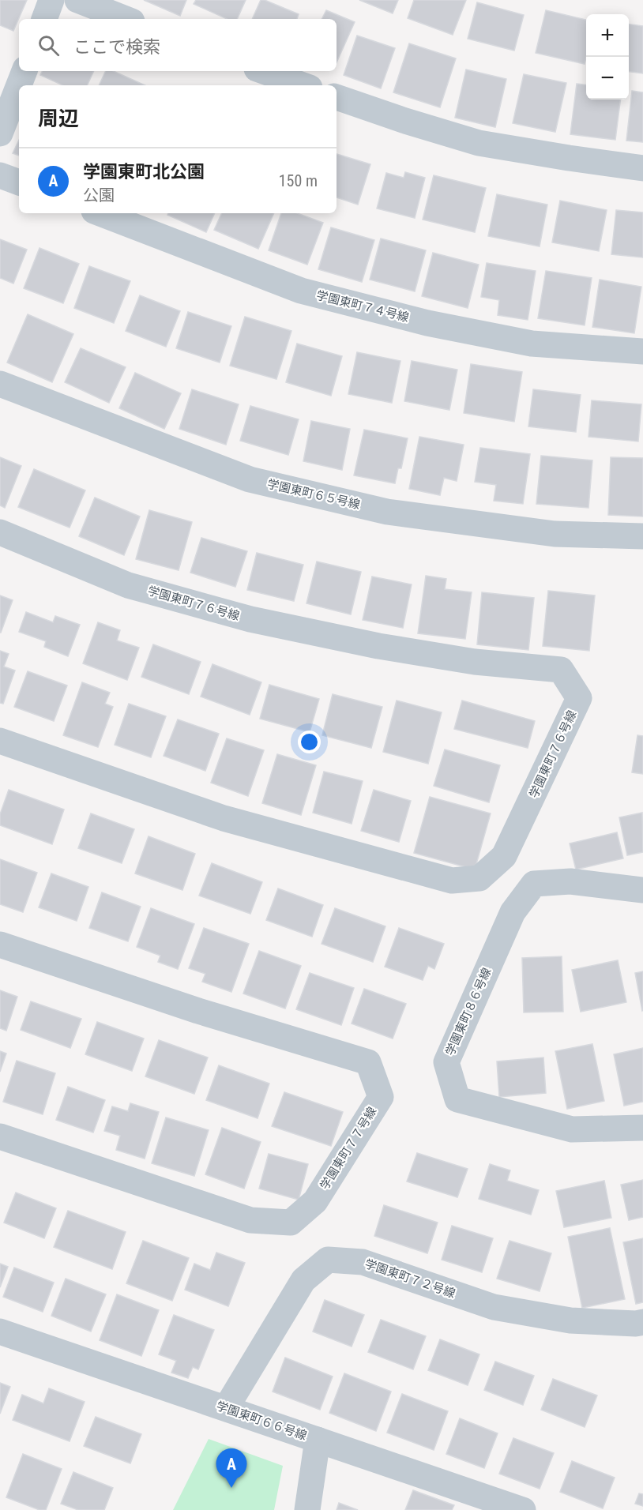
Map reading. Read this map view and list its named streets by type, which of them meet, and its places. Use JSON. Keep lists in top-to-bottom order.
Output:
{
  "streets": {
    "street": [
      "学園東町７４号線",
      "学園東町６５号線",
      "学園東町７６号線",
      "学園東町８６号線",
      "学園東町７７号線",
      "学園東町７２号線",
      "学園東町６６号線"
    ]
  },
  "crossings": [
    ["学園東町７２号線", "学園東町６６号線"]
  ],
  "page": {
    "map_buttons": ["+", "−"],
    "search": "ここで検索",
    "heading": "周辺",
    "list": [
      {
        "mark": "A",
        "name": "学園東町北公園",
        "note": "公園",
        "value": "150 m"
      }
    ],
    "pins": "A"
  }
}
